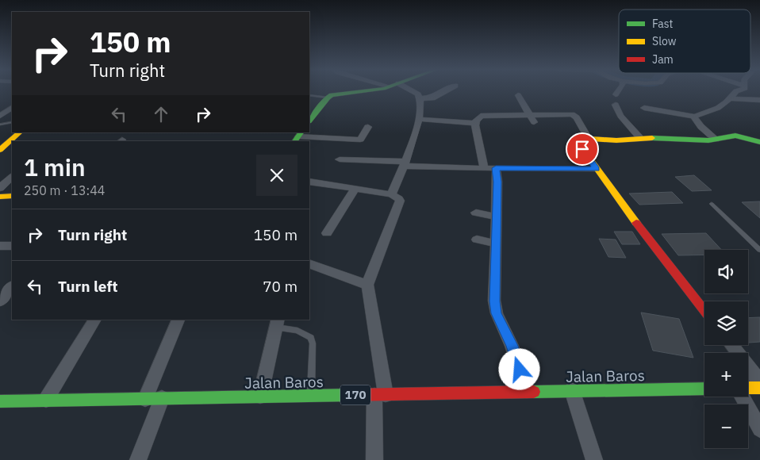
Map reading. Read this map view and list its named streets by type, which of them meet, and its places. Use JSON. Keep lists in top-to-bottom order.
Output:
{
  "streets": {
    "street": ["Jalan Baros", "170"]
  },
  "legend": ["Fast", "Slow", "Jam"],
  "page": {
    "turn": ["150 m", "Turn right"],
    "heading": ["1 min", "250 m · 13:44"],
    "list": [
      {
        "name": "Turn right",
        "value": "150 m"
      },
      {
        "name": "Turn left",
        "value": "70 m"
      }
    ],
    "map_buttons": ["+", "−"]
  }
}
